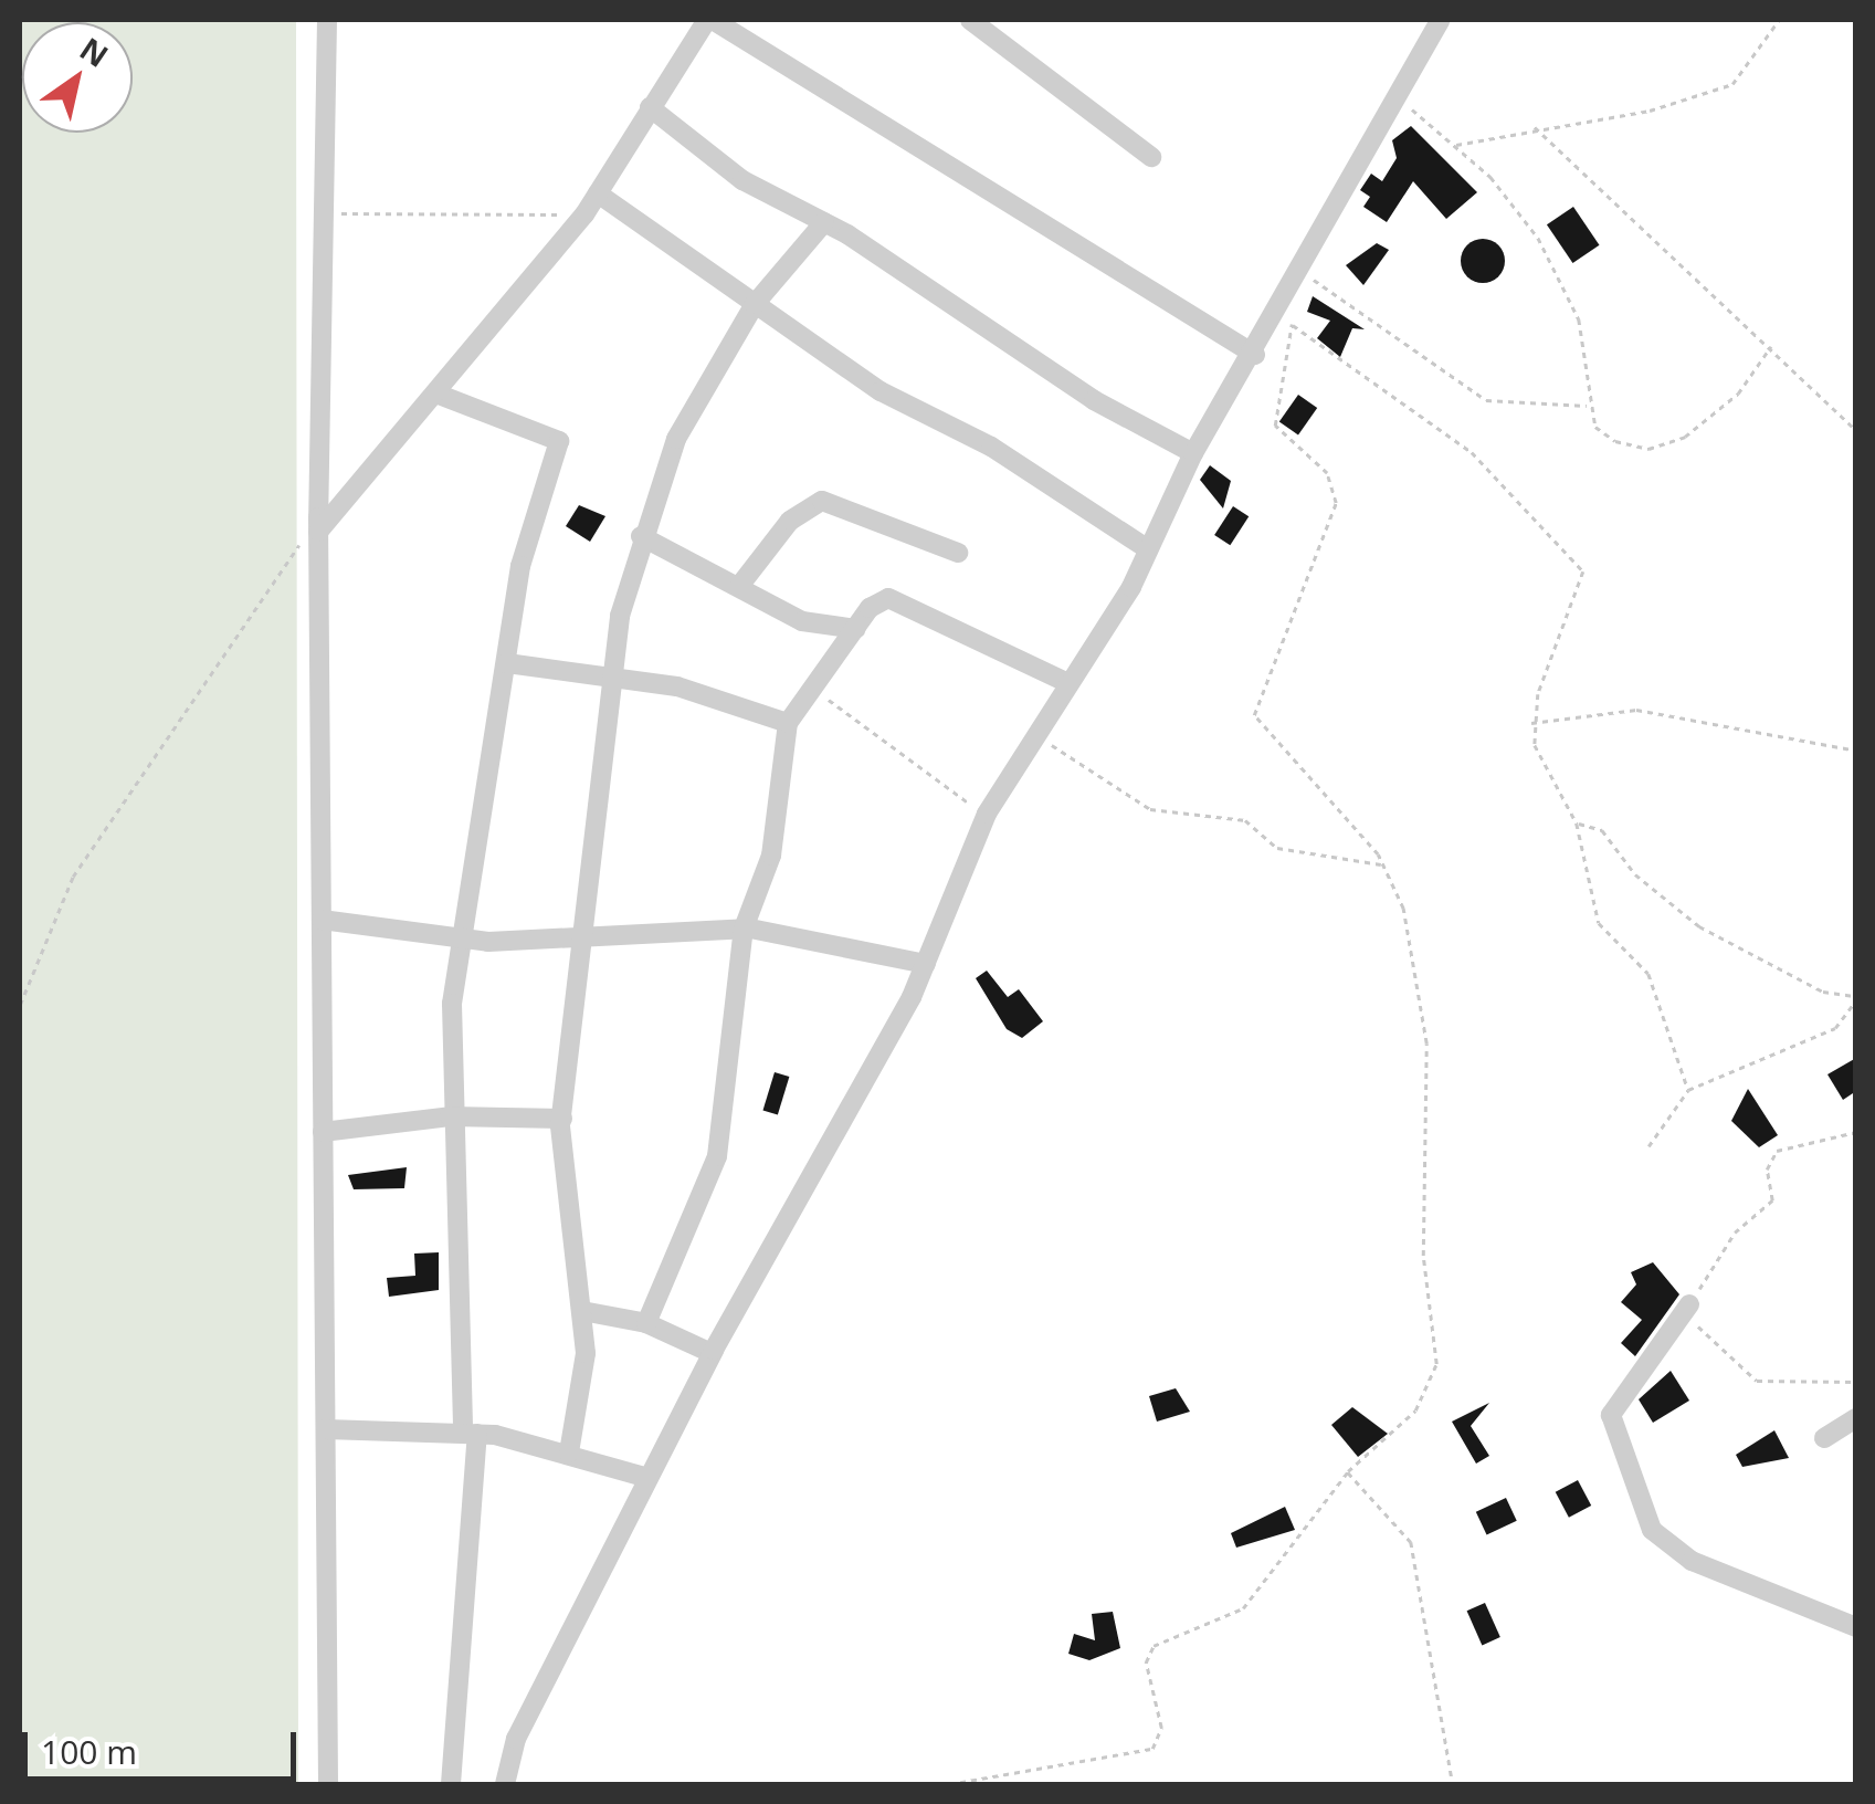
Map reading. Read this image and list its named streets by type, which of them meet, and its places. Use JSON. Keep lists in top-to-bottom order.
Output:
{
  "scale_bar": "100 m",
  "north": "top right"
}
